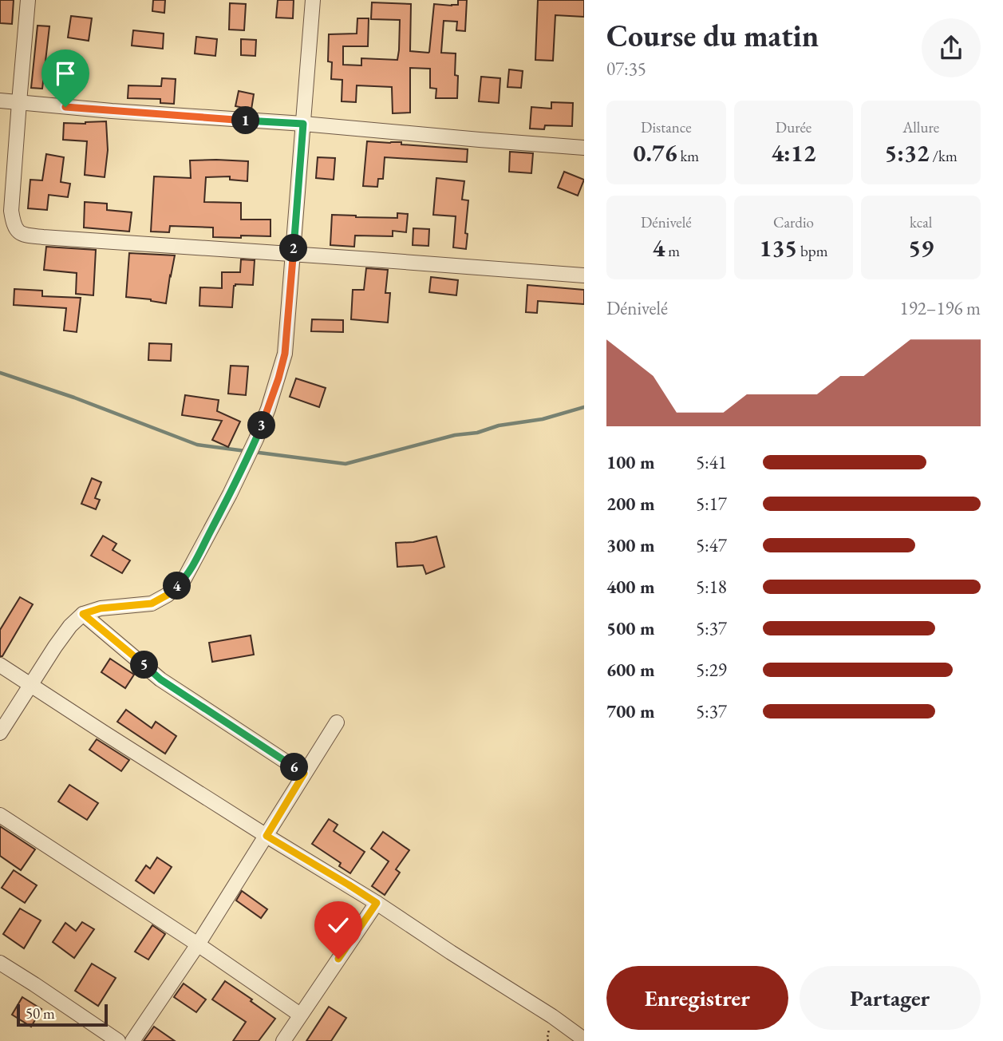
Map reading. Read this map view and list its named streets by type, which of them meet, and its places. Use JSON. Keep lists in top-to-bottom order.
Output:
{
  "scale_bar": "50 m",
  "page": {
    "heading": ["Course du matin", "07:35"],
    "stats": [
      ["Distance", "0.76 km"],
      ["Durée", "4:12"],
      ["Allure", "5:32 /km"],
      ["Dénivelé", "4 m"],
      ["Cardio", "135 bpm"],
      ["kcal", "59"]
    ],
    "pins": [
      "1",
      "2",
      "3",
      "4",
      "5",
      "6"
    ],
    "chart": ["Dénivelé", "192–196 m"],
    "list": [
      {
        "name": "100 m",
        "note": "5:41"
      },
      {
        "name": "200 m",
        "note": "5:17"
      },
      {
        "name": "300 m",
        "note": "5:47"
      },
      {
        "name": "400 m",
        "note": "5:18"
      },
      {
        "name": "500 m",
        "note": "5:37"
      },
      {
        "name": "600 m",
        "note": "5:29"
      },
      {
        "name": "700 m",
        "note": "5:37"
      }
    ],
    "buttons": ["Enregistrer", "Partager"],
    "scale": "50 m"
  }
}
